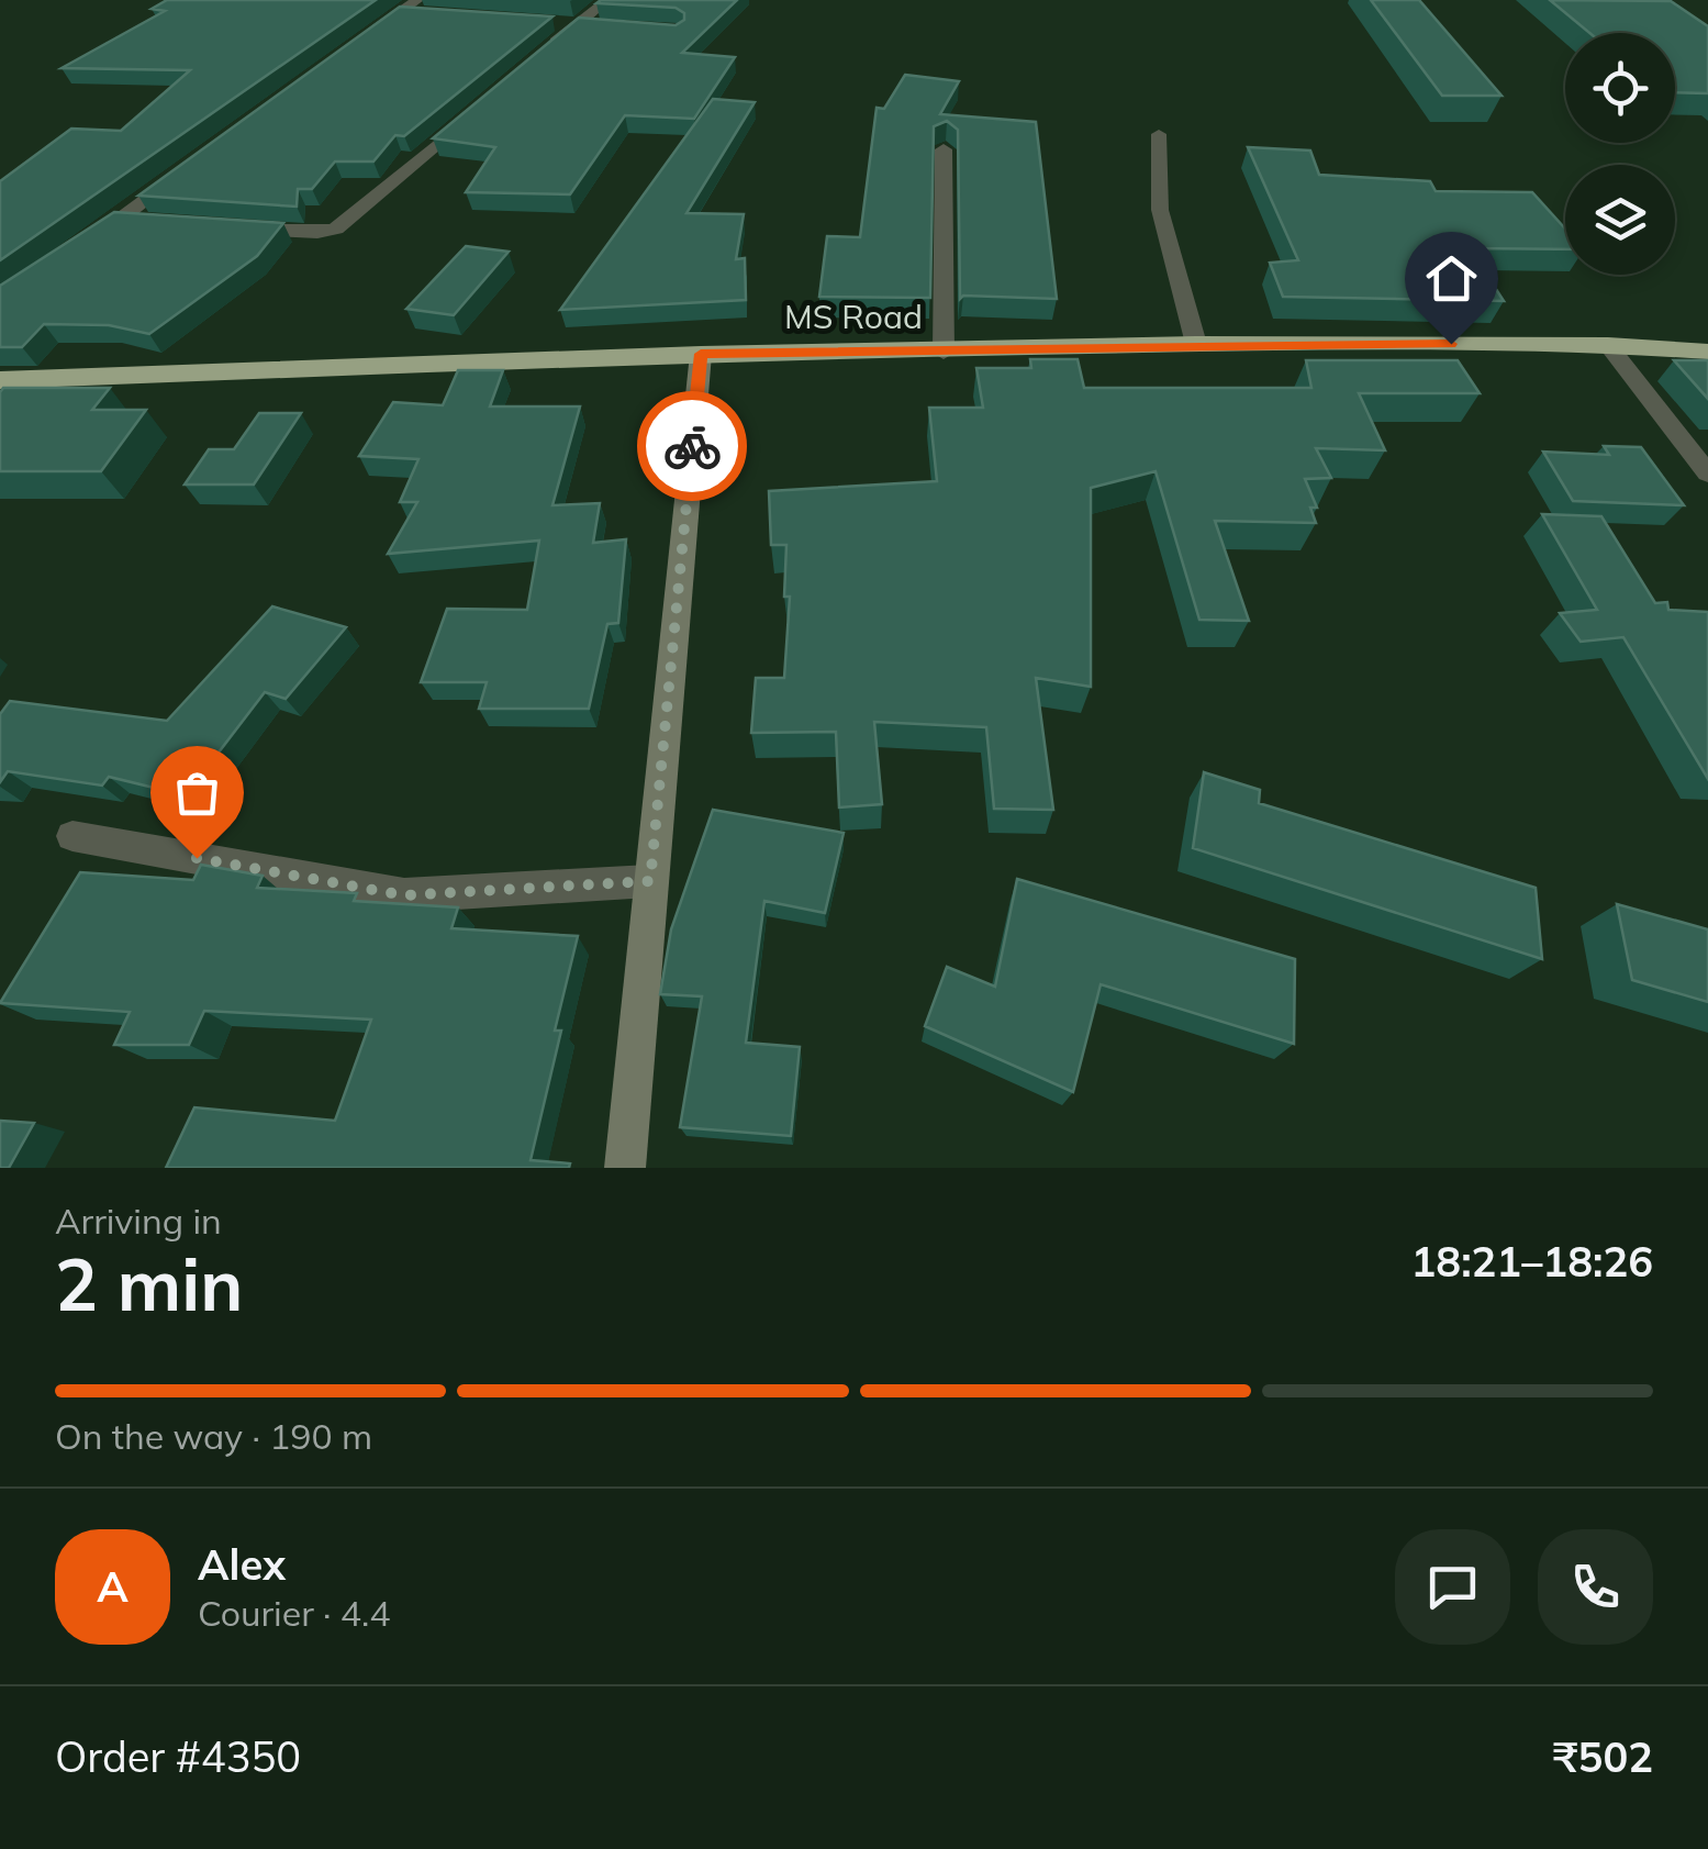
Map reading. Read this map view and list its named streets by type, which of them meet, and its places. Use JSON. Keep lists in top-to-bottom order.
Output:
{
  "streets": {
    "highway": ["MS Road"]
  },
  "page": {
    "heading": ["2 min", "Arriving in", "18:21–18:26"],
    "panel": [
      "Alex",
      "Courier · 4.4",
      "Order #4350",
      "₹502"
    ],
    "bar": "On the way · 190 m",
    "round": "A"
  }
}
